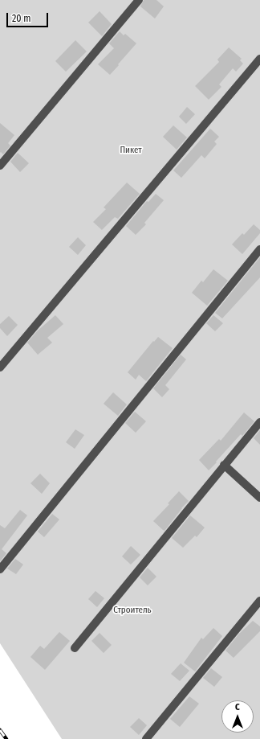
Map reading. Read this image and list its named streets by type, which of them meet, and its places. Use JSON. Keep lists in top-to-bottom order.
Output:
{
  "parks": ["Пикет", "Строитель"],
  "scale_bar": "20 m",
  "north": "top"
}
